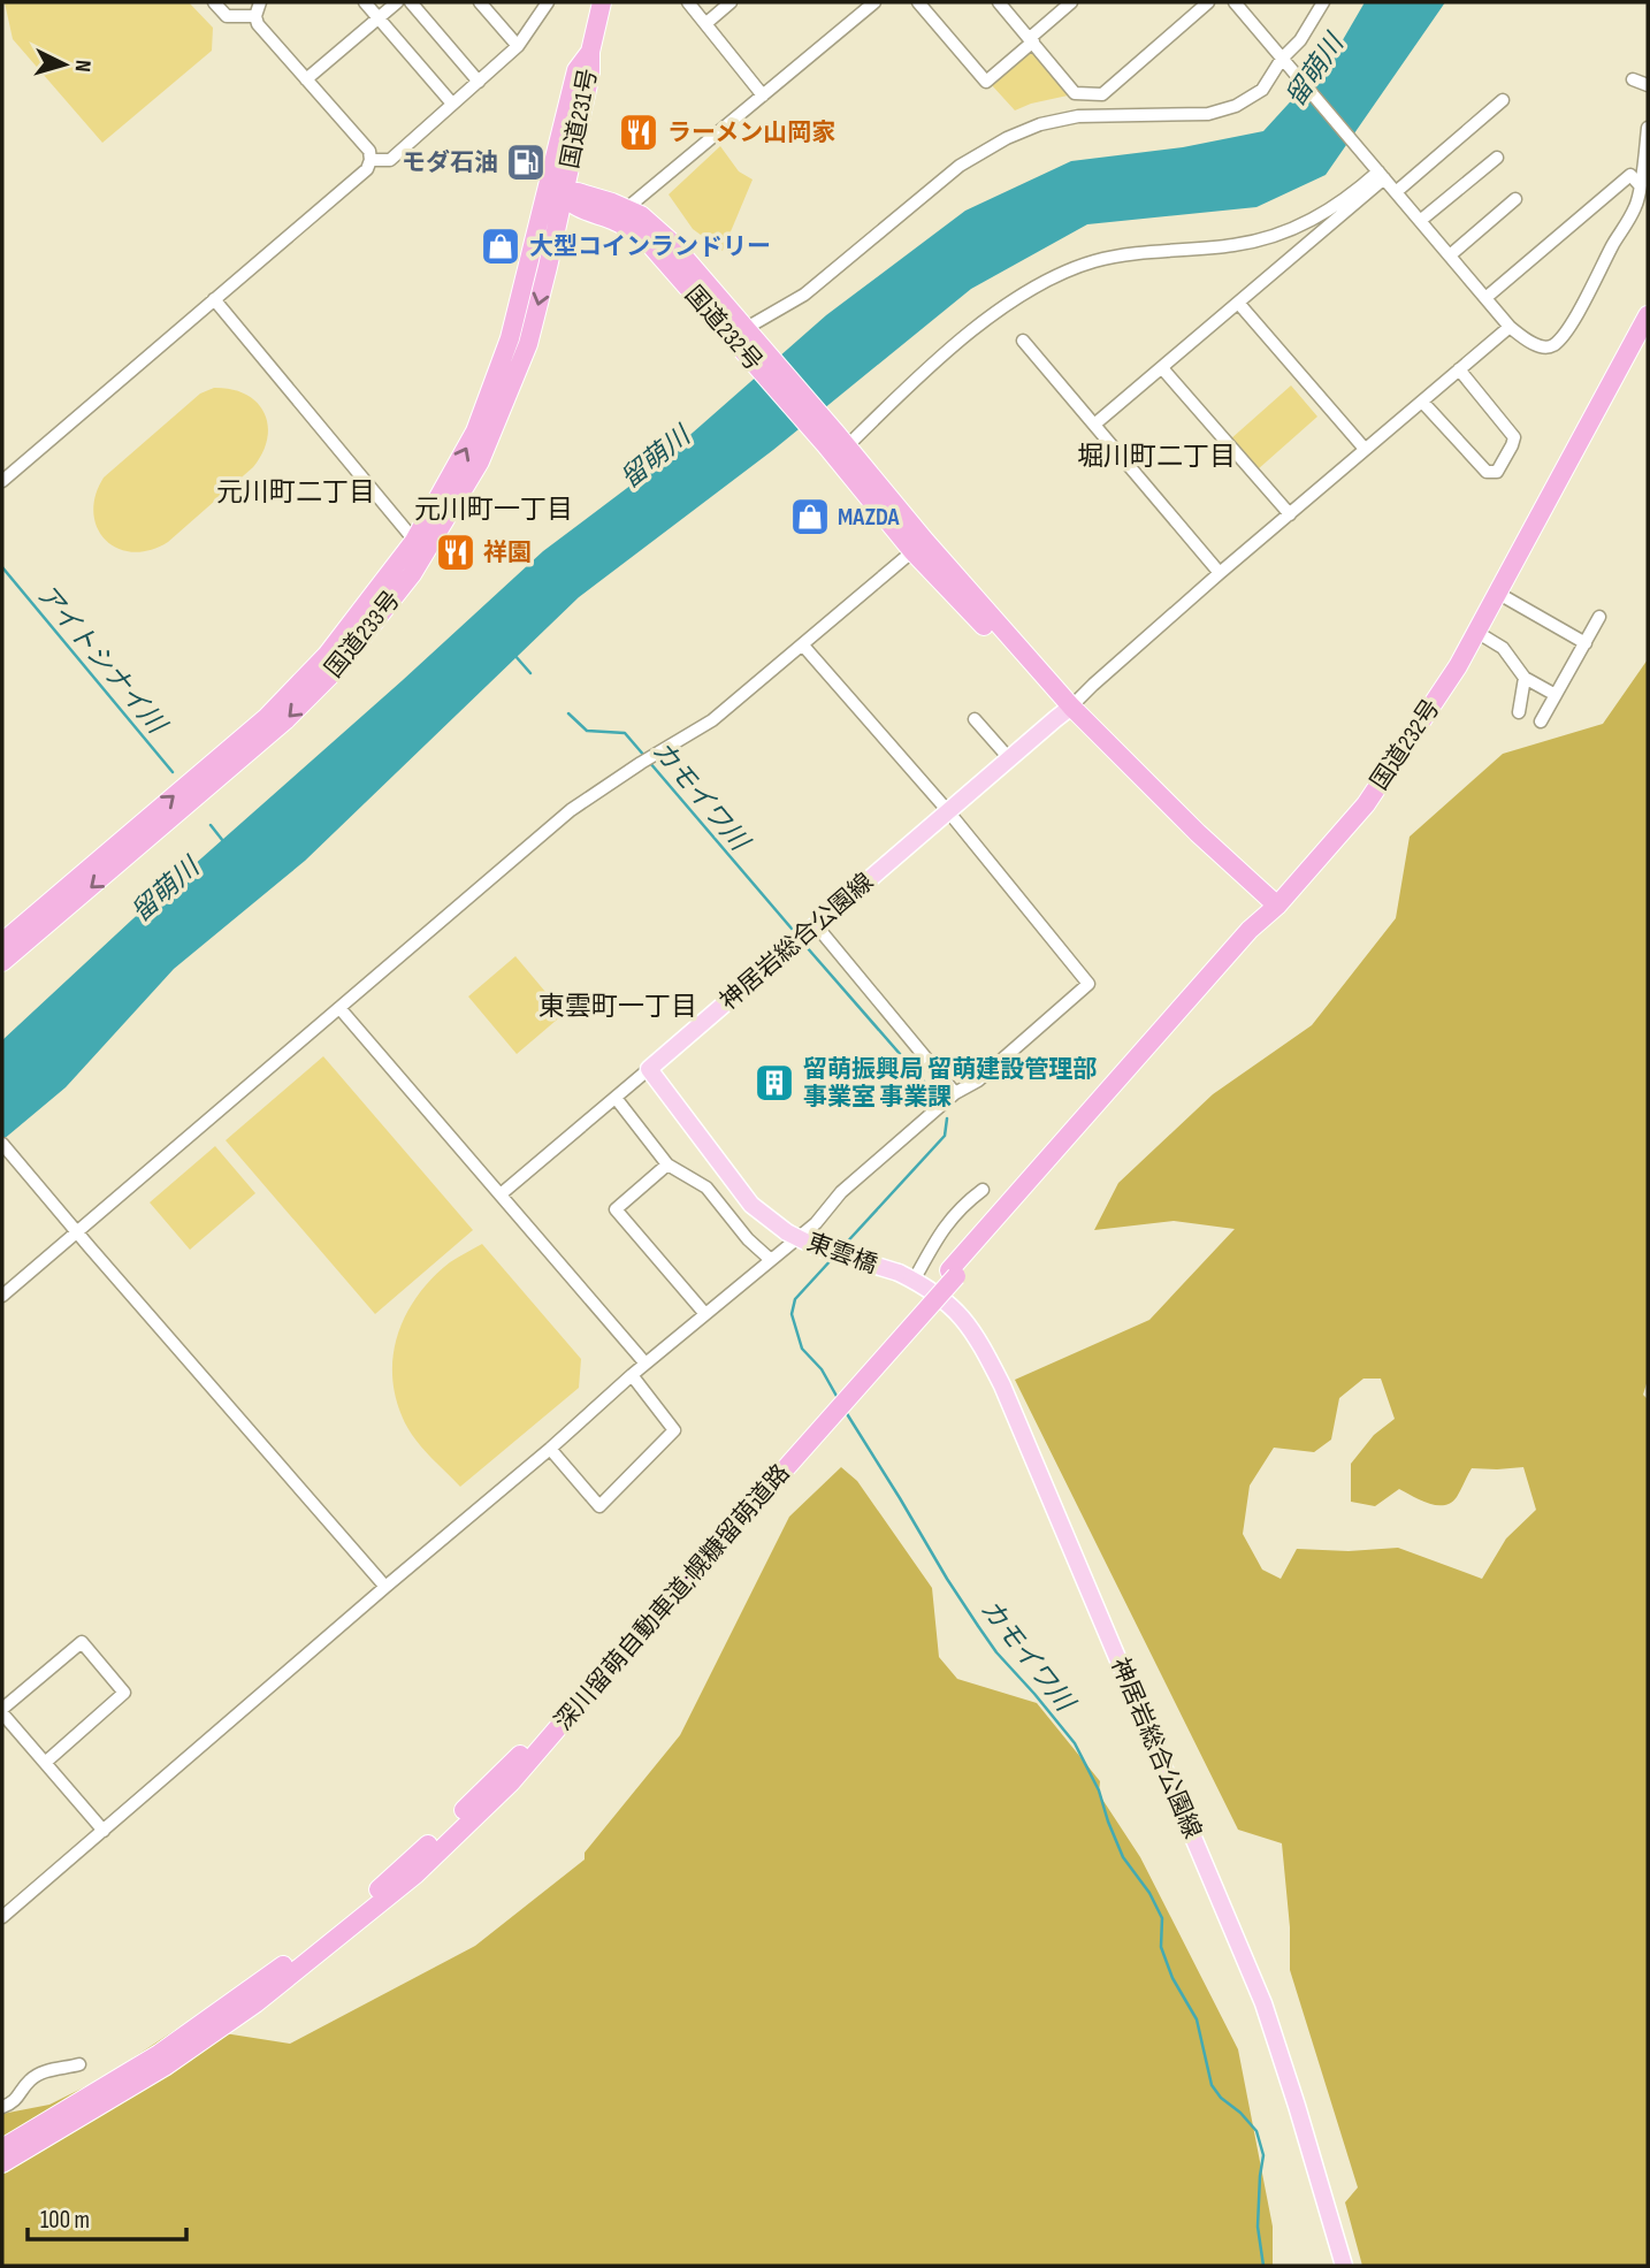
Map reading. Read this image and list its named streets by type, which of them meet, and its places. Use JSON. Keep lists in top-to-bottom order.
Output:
{
  "streets": {
    "highway": [
      "国道231号",
      "国道232号",
      "国道233号",
      "深川留萌自動車道;幌糠留萌道路"
    ],
    "main road": ["神居岩総合公園線", "東雲橋"]
  },
  "crossings": [
    ["国道231号", "国道232号"],
    ["国道231号", "国道233号"],
    ["国道232号", "国道233号"],
    ["国道232号", "神居岩総合公園線"],
    ["国道232号", "深川留萌自動車道;幌糠留萌道路"],
    ["神居岩総合公園線", "東雲橋"]
  ],
  "districts": [
    "堀川町二丁目",
    "元川町二丁目",
    "元川町一丁目",
    "東雲町一丁目"
  ],
  "water": ["留萌川", "アイトシナイ川", "カモイワ川"],
  "places": {
    "restaurant": ["ラーメン山岡家", "祥園"],
    "fuel station": ["モダ石油"],
    "shop": ["大型コインランドリー", "MAZDA"],
    "building": ["留萌振興局 留萌建設管理部 事業室 事業課"]
  },
  "scale_bar": "100 m",
  "north": "right"
}
